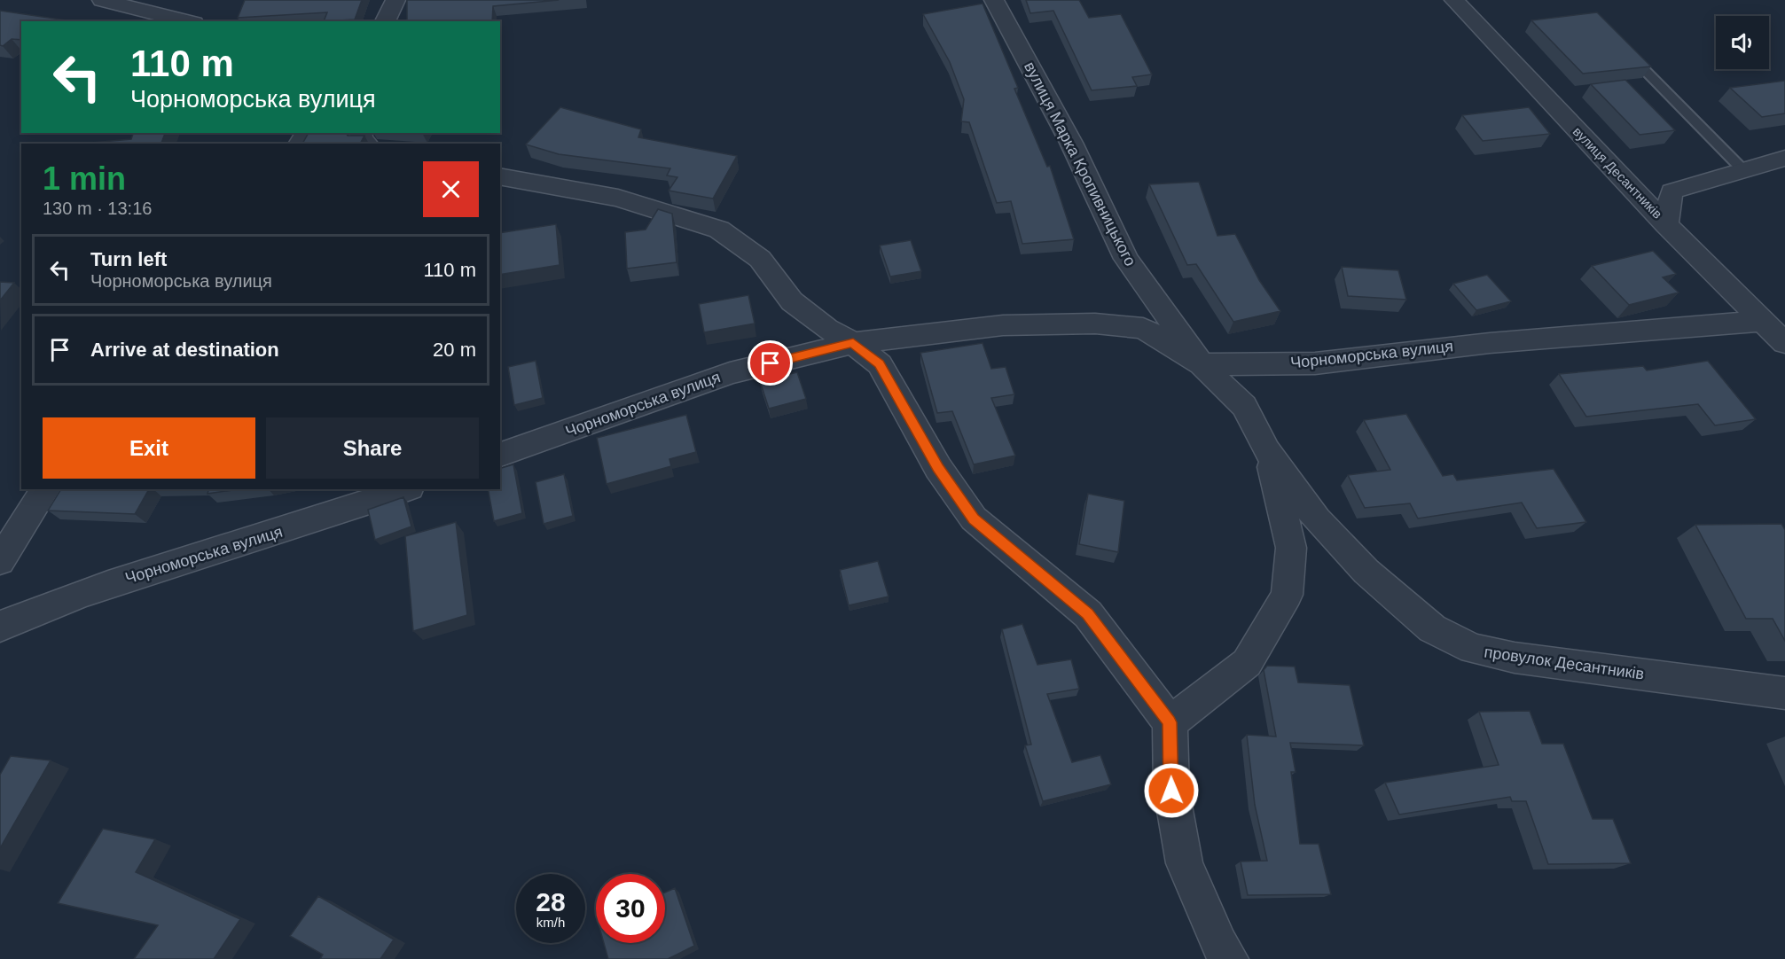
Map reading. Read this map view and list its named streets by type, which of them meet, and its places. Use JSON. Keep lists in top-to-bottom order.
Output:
{
  "streets": {
    "street": [
      "вулиця Марка Кропивницького",
      "вулиця Десантників",
      "Чорноморська вулиця",
      "провулок Десантників"
    ]
  },
  "crossings": [
    ["вулиця Марка Кропивницького", "Чорноморська вулиця"],
    ["вулиця Марка Кропивницького", "провулок Десантників"],
    ["вулиця Десантників", "Чорноморська вулиця"]
  ],
  "page": {
    "turn": ["110 m", "Чорноморська вулиця"],
    "heading": ["1 min", "130 m · 13:16"],
    "list": [
      {
        "name": "Turn left",
        "note": "Чорноморська вулиця",
        "value": "110 m"
      },
      {
        "name": "Arrive at destination",
        "value": "20 m"
      }
    ],
    "buttons": ["Exit", "Share"],
    "speed": "28 km/h",
    "limit": "30"
  }
}
